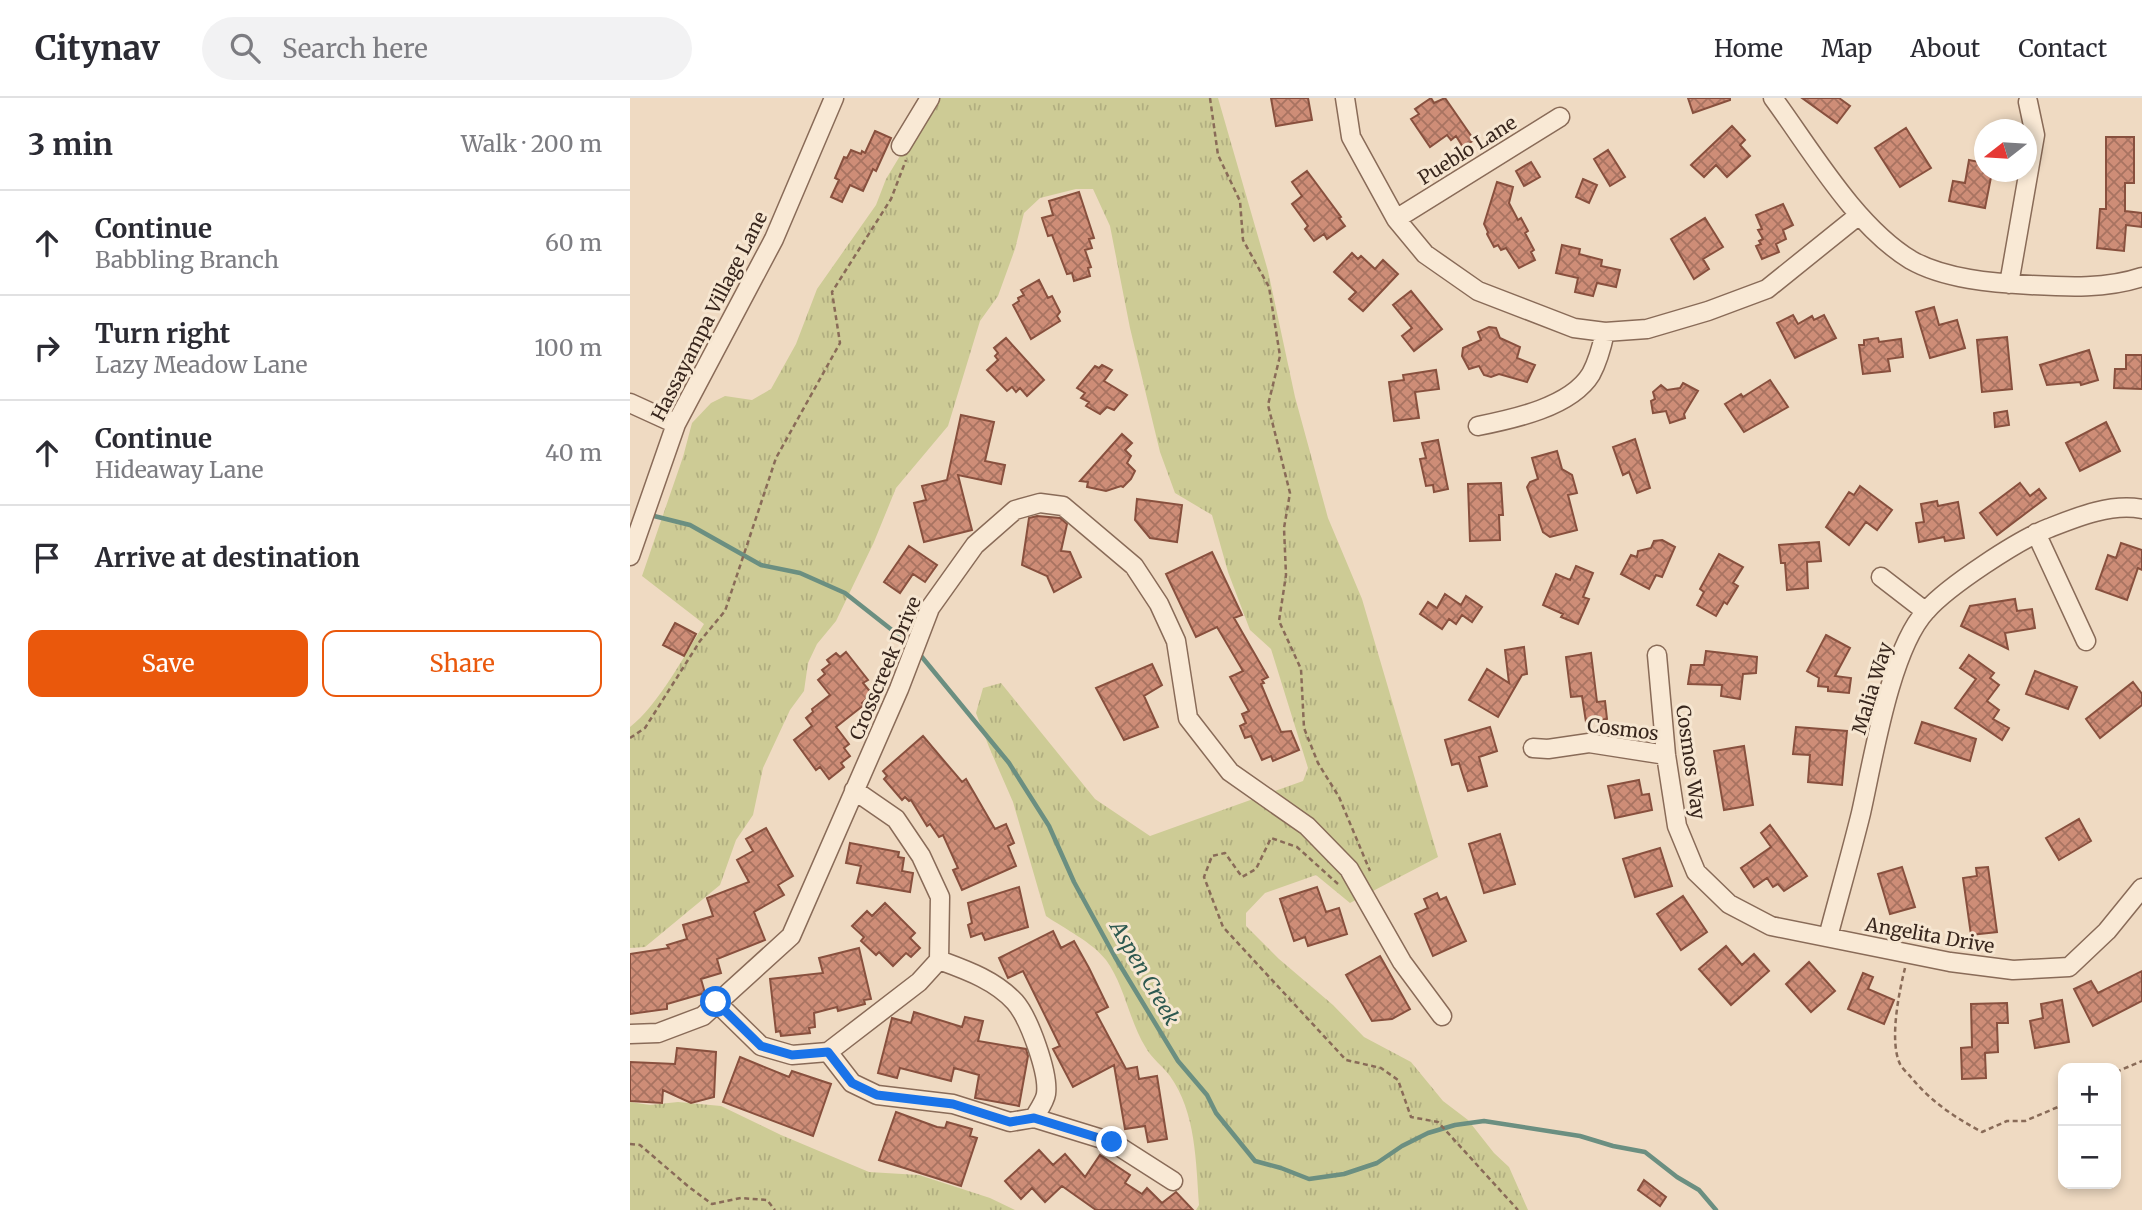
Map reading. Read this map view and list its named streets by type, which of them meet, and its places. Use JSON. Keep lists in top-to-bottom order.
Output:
{
  "streets": {
    "street": [
      "Pueblo Lane",
      "Hassayampa Village Lane",
      "Crosscreek Drive",
      "Malia Way",
      "Cosmos",
      "Cosmos Way",
      "Angelita Drive"
    ]
  },
  "crossings": [
    ["Malia Way", "Angelita Drive"],
    ["Cosmos", "Cosmos Way"],
    ["Cosmos Way", "Angelita Drive"]
  ],
  "water": ["Aspen Creek"],
  "north": "left",
  "page": {
    "header": "Citynav",
    "search": "Search here",
    "nav": [
      "Home",
      "Map",
      "About",
      "Contact"
    ],
    "heading": ["3 min", "Walk · 200 m"],
    "list": [
      ["Continue", "Babbling Branch", "60 m"],
      ["Turn right", "Lazy Meadow Lane", "100 m"],
      ["Continue", "Hideaway Lane", "40 m"],
      "Arrive at destination"
    ],
    "buttons": ["Save", "Share"],
    "map_buttons": ["+", "−"]
  }
}
